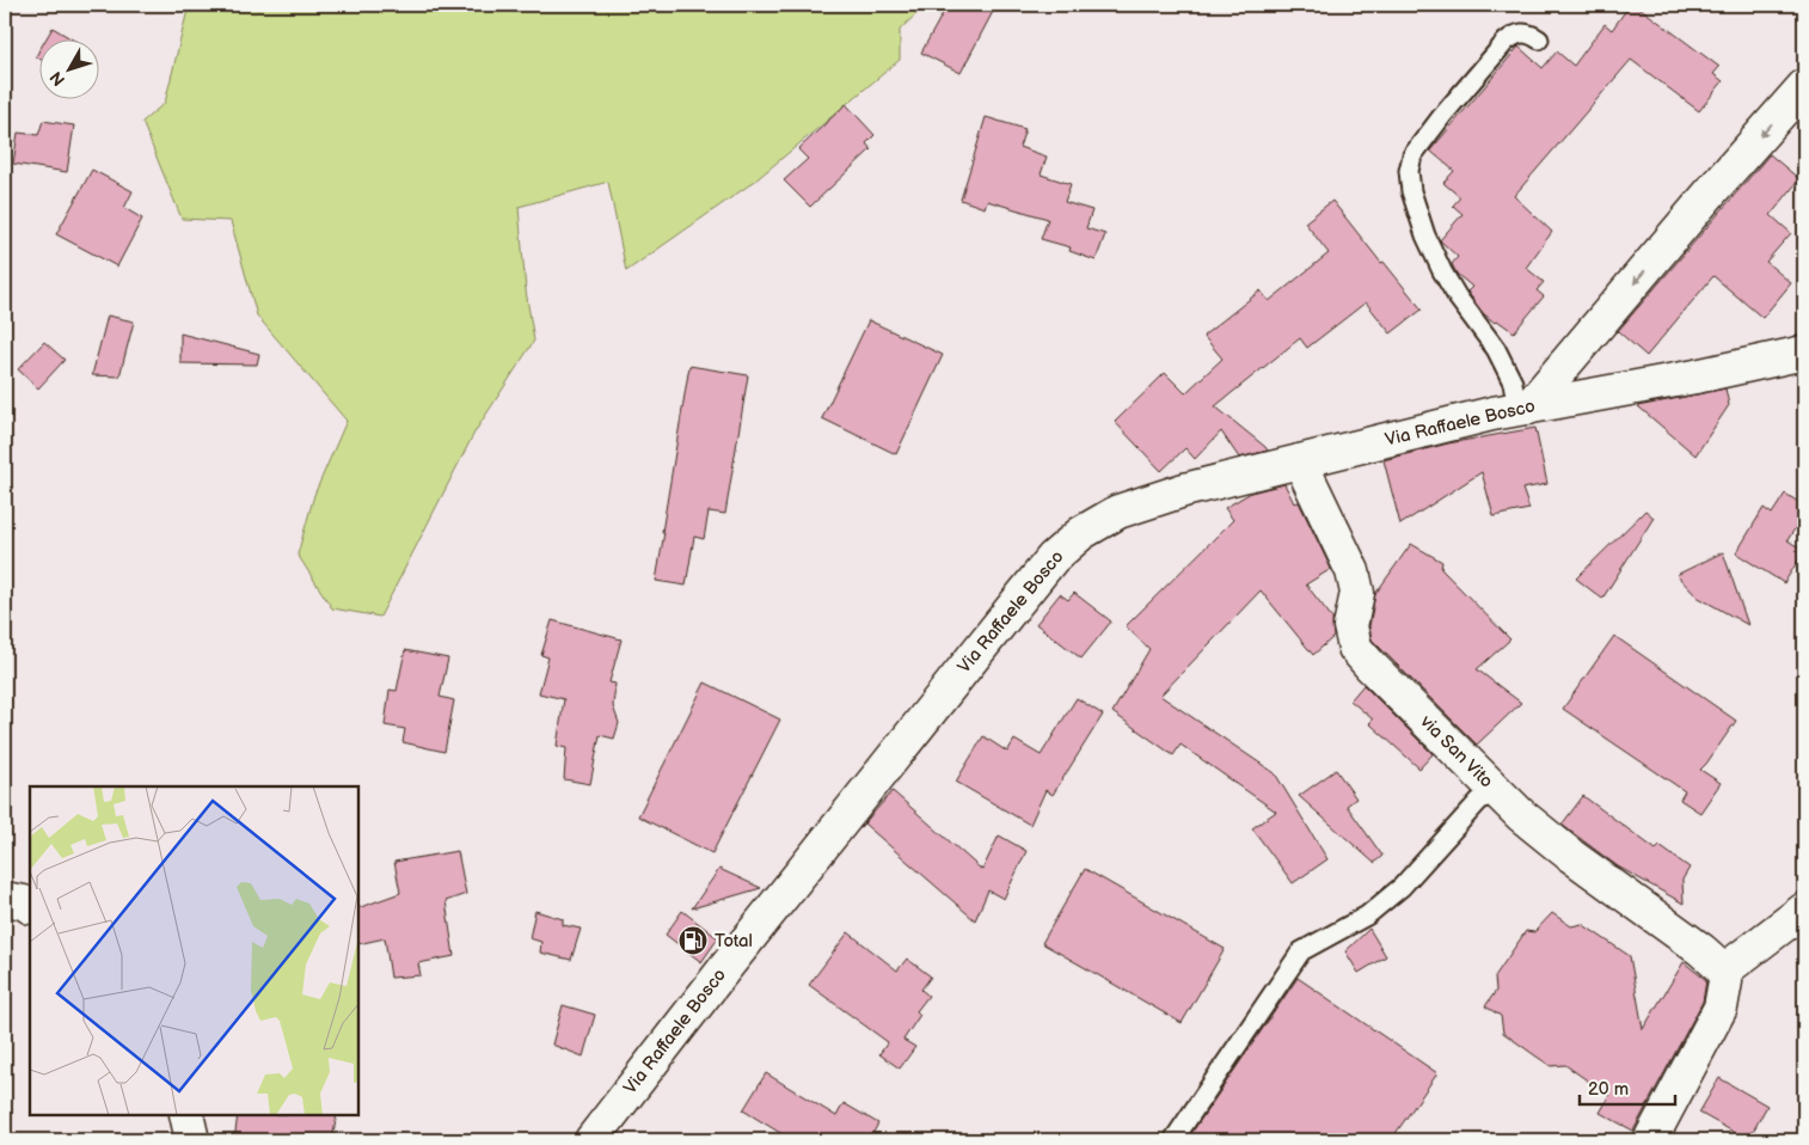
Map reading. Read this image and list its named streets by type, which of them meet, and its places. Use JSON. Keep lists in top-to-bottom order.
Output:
{
  "streets": {
    "street": ["Via Raffaele Bosco", "via San Vito"]
  },
  "crossings": [
    ["Via Raffaele Bosco", "via San Vito"]
  ],
  "places": {
    "fuel station": ["Total"]
  },
  "scale_bar": "20 m",
  "north": "bottom left"
}
